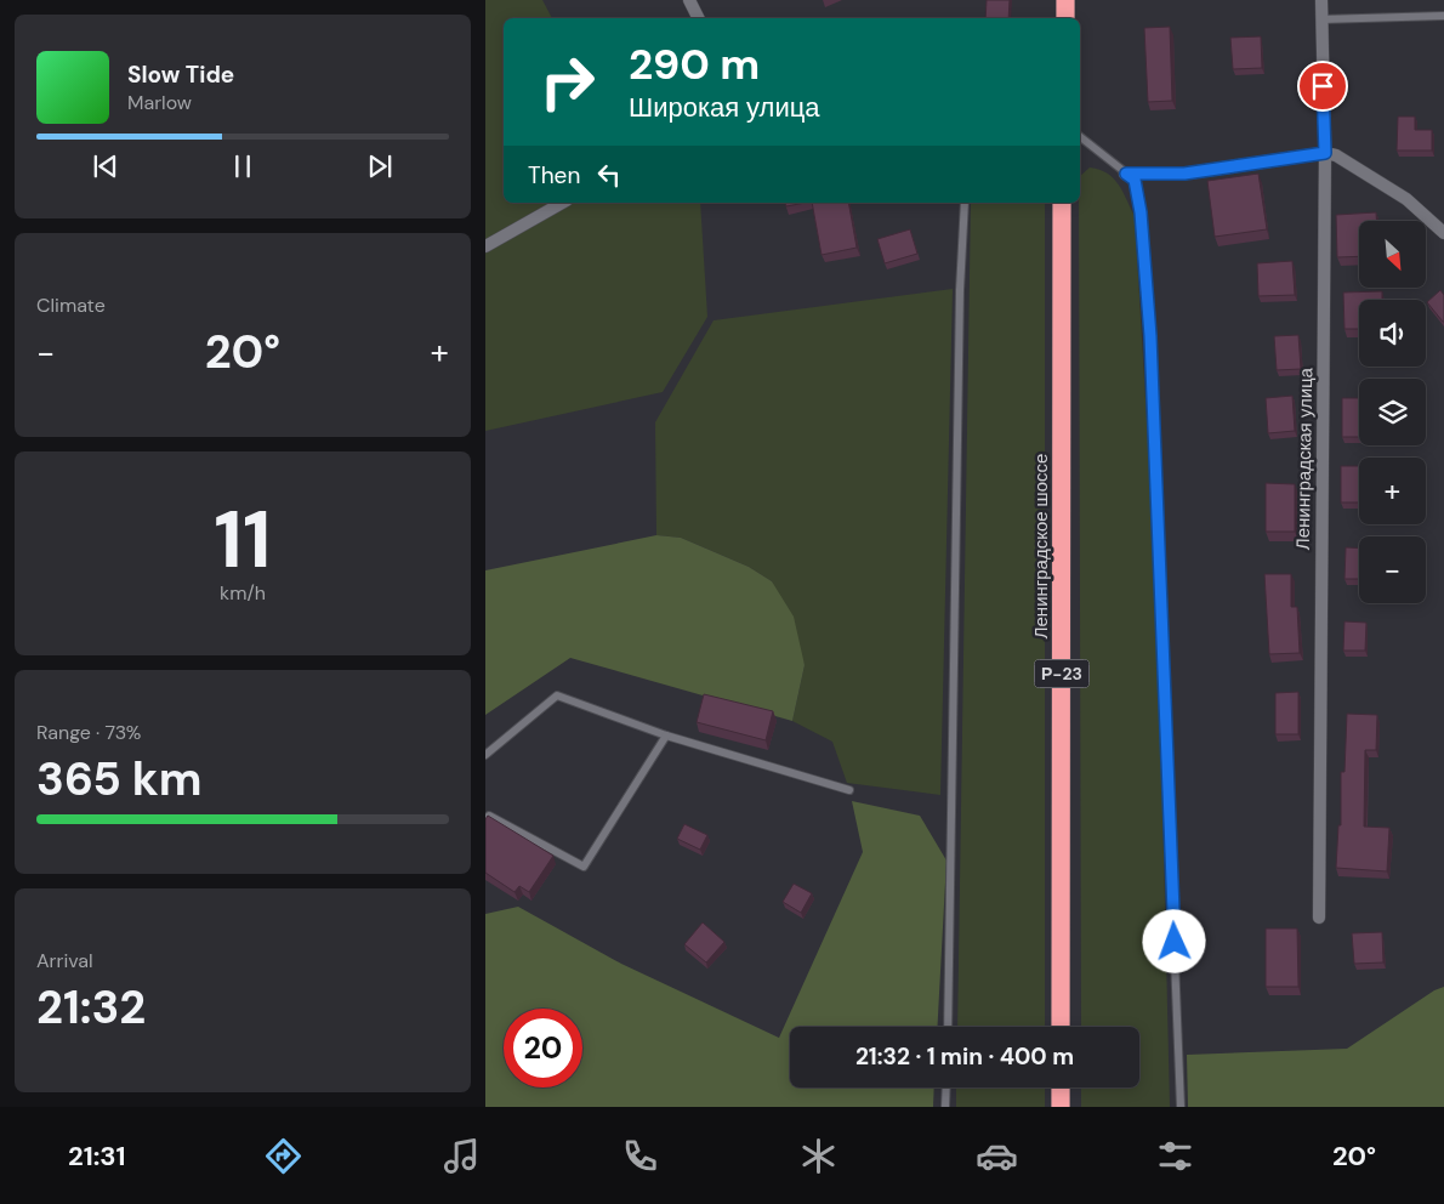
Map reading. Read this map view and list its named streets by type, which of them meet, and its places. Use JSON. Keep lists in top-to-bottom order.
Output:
{
  "streets": {
    "highway": ["Ленинградское шоссе", "Р-23"],
    "street": ["Ленинградская улица"]
  },
  "north": "bottom right",
  "page": {
    "turn": ["290 m", "Широкая улица"],
    "song": ["Slow Tide", "Marlow"],
    "then": "Then",
    "map_buttons": ["+", "−"],
    "tile": [
      "Climate",
      ["11", "km/h"],
      ["Range · 73%", "365 km"],
      ["Arrival", "21:32"]
    ],
    "heat": ["−", "20°", "+"],
    "limit": "20",
    "trip": "21:32 · 1 min · 400 m",
    "tabs": ["21:31", "20°"]
  }
}
